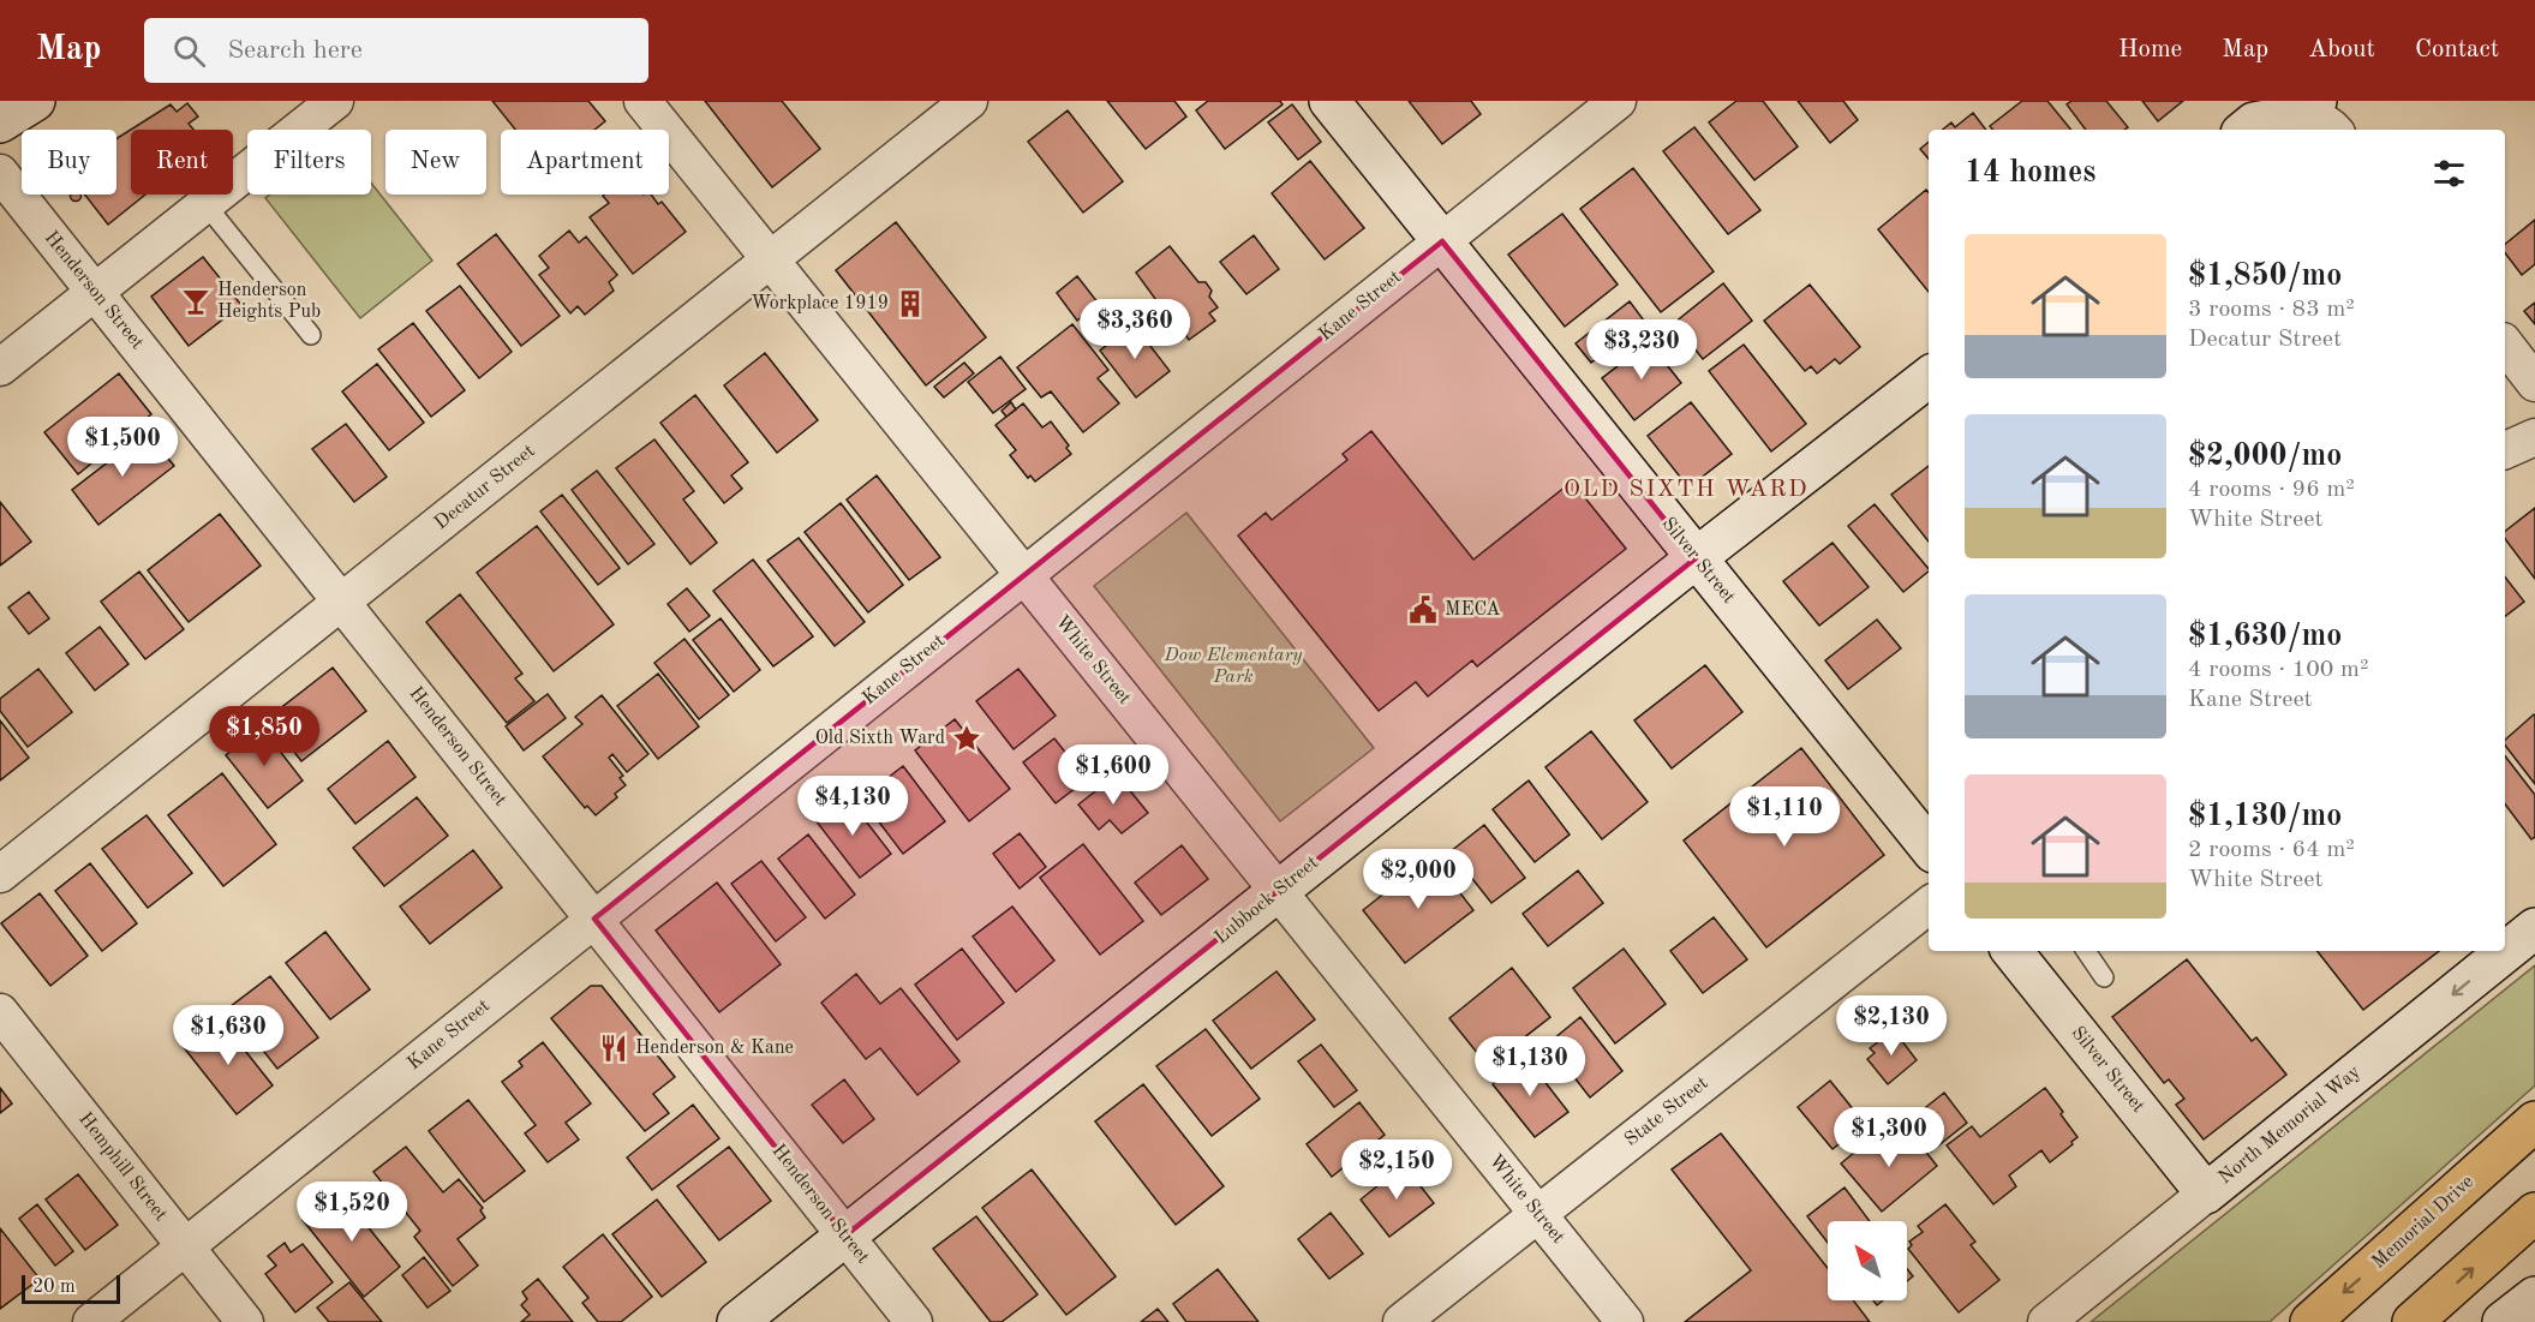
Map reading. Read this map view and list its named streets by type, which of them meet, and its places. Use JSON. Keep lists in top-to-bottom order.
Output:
{
  "streets": {
    "main road": ["Memorial Drive"],
    "street": [
      "Henderson Street",
      "Kane Street",
      "Decatur Street",
      "Silver Street",
      "White Street",
      "Lubbock Street",
      "State Street",
      "North Memorial Way",
      "Hemphill Street"
    ]
  },
  "crossings": [
    ["Henderson Street", "Kane Street"],
    ["Henderson Street", "Decatur Street"],
    ["Henderson Street", "Lubbock Street"],
    ["Kane Street", "Silver Street"],
    ["Kane Street", "White Street"],
    ["Kane Street", "Hemphill Street"],
    ["Decatur Street", "White Street"],
    ["Silver Street", "Lubbock Street"],
    ["Silver Street", "North Memorial Way"],
    ["White Street", "Lubbock Street"],
    ["White Street", "State Street"]
  ],
  "one_way": ["North Memorial Way"],
  "districts": ["OLD SIXTH WARD"],
  "parks": ["Dow Elementary Park"],
  "places": {
    "bar": ["Henderson Heights Pub"],
    "building": ["Workplace 1919"],
    "public building": ["MECA"],
    "place": ["Old Sixth Ward"],
    "restaurant": ["Henderson & Kane"]
  },
  "scale_bar": "20 m",
  "north": "top left",
  "page": {
    "header": "Map",
    "search": "Search here",
    "nav": [
      "Home",
      "Map",
      "About",
      "Contact"
    ],
    "chip": [
      "Buy",
      "Rent",
      "Filters",
      "New",
      "Apartment"
    ],
    "heading": "14 homes",
    "list": [
      {
        "name": "$1,850/mo",
        "note": "3 rooms · 83 m² · Decatur Street"
      },
      {
        "name": "$2,000/mo",
        "note": "4 rooms · 96 m² · White Street"
      },
      {
        "name": "$1,630/mo",
        "note": "4 rooms · 100 m² · Kane Street"
      },
      {
        "name": "$1,130/mo",
        "note": "2 rooms · 64 m² · White Street"
      }
    ],
    "price": [
      "$3,360",
      "$3,230",
      "$1,500",
      "$1,850",
      "$1,600",
      "$4,130",
      "$1,110",
      "$2,000",
      "$2,130",
      "$1,630",
      "$1,130",
      "$1,300",
      "$2,150",
      "$1,520"
    ],
    "scale": "20 m"
  }
}
